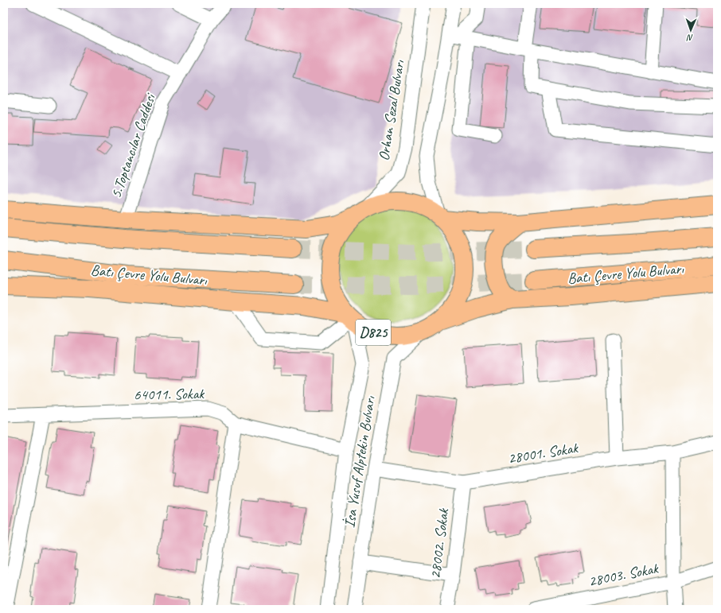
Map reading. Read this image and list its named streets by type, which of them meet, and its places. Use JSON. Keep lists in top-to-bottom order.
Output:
{
  "streets": {
    "main road": ["Batı Çevre Yolu Bulvarı", "D825"],
    "street": [
      "Orhan Sezal Bulvarı",
      "5.Toptancılar Caddesi",
      "64011. Sokak",
      "28001. Sokak",
      "İsa Yusuf Alptekin Bulvarı",
      "28002. Sokak",
      "28003. Sokak"
    ]
  },
  "crossings": [
    ["Orhan Sezal Bulvarı", "D825"],
    ["5.Toptancılar Caddesi", "D825"],
    ["D825", "İsa Yusuf Alptekin Bulvarı"],
    ["64011. Sokak", "İsa Yusuf Alptekin Bulvarı"],
    ["28001. Sokak", "İsa Yusuf Alptekin Bulvarı"],
    ["28001. Sokak", "28002. Sokak"]
  ],
  "north": "bottom"
}
